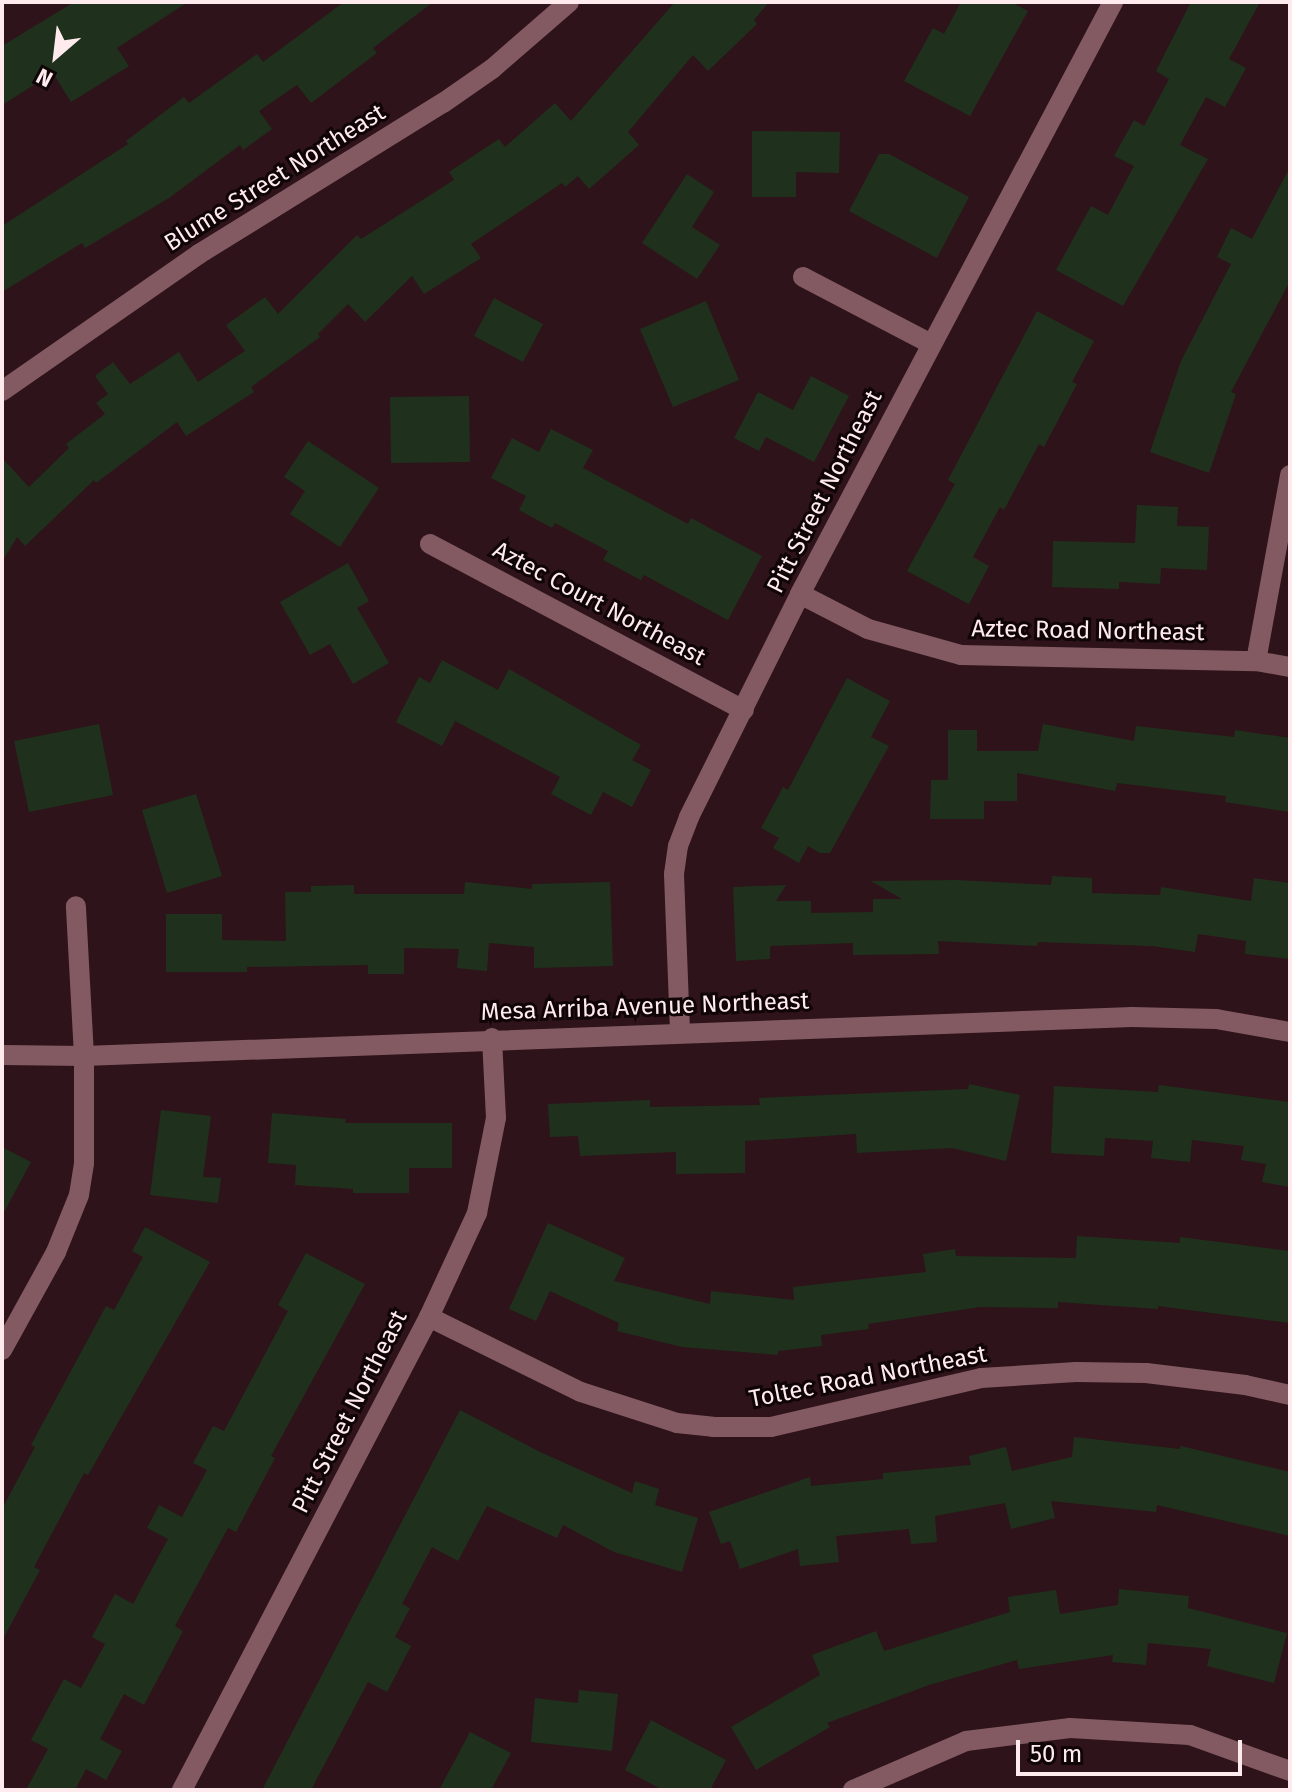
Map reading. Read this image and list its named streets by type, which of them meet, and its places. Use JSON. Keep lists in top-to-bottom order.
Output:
{
  "streets": {
    "street": [
      "Blume Street Northeast",
      "Pitt Street Northeast",
      "Aztec Court Northeast",
      "Aztec Road Northeast",
      "Mesa Arriba Avenue Northeast",
      "Toltec Road Northeast"
    ]
  },
  "crossings": [
    ["Pitt Street Northeast", "Aztec Court Northeast"],
    ["Pitt Street Northeast", "Aztec Road Northeast"],
    ["Pitt Street Northeast", "Mesa Arriba Avenue Northeast"],
    ["Pitt Street Northeast", "Toltec Road Northeast"]
  ],
  "scale_bar": "50 m",
  "north": "bottom left"
}
